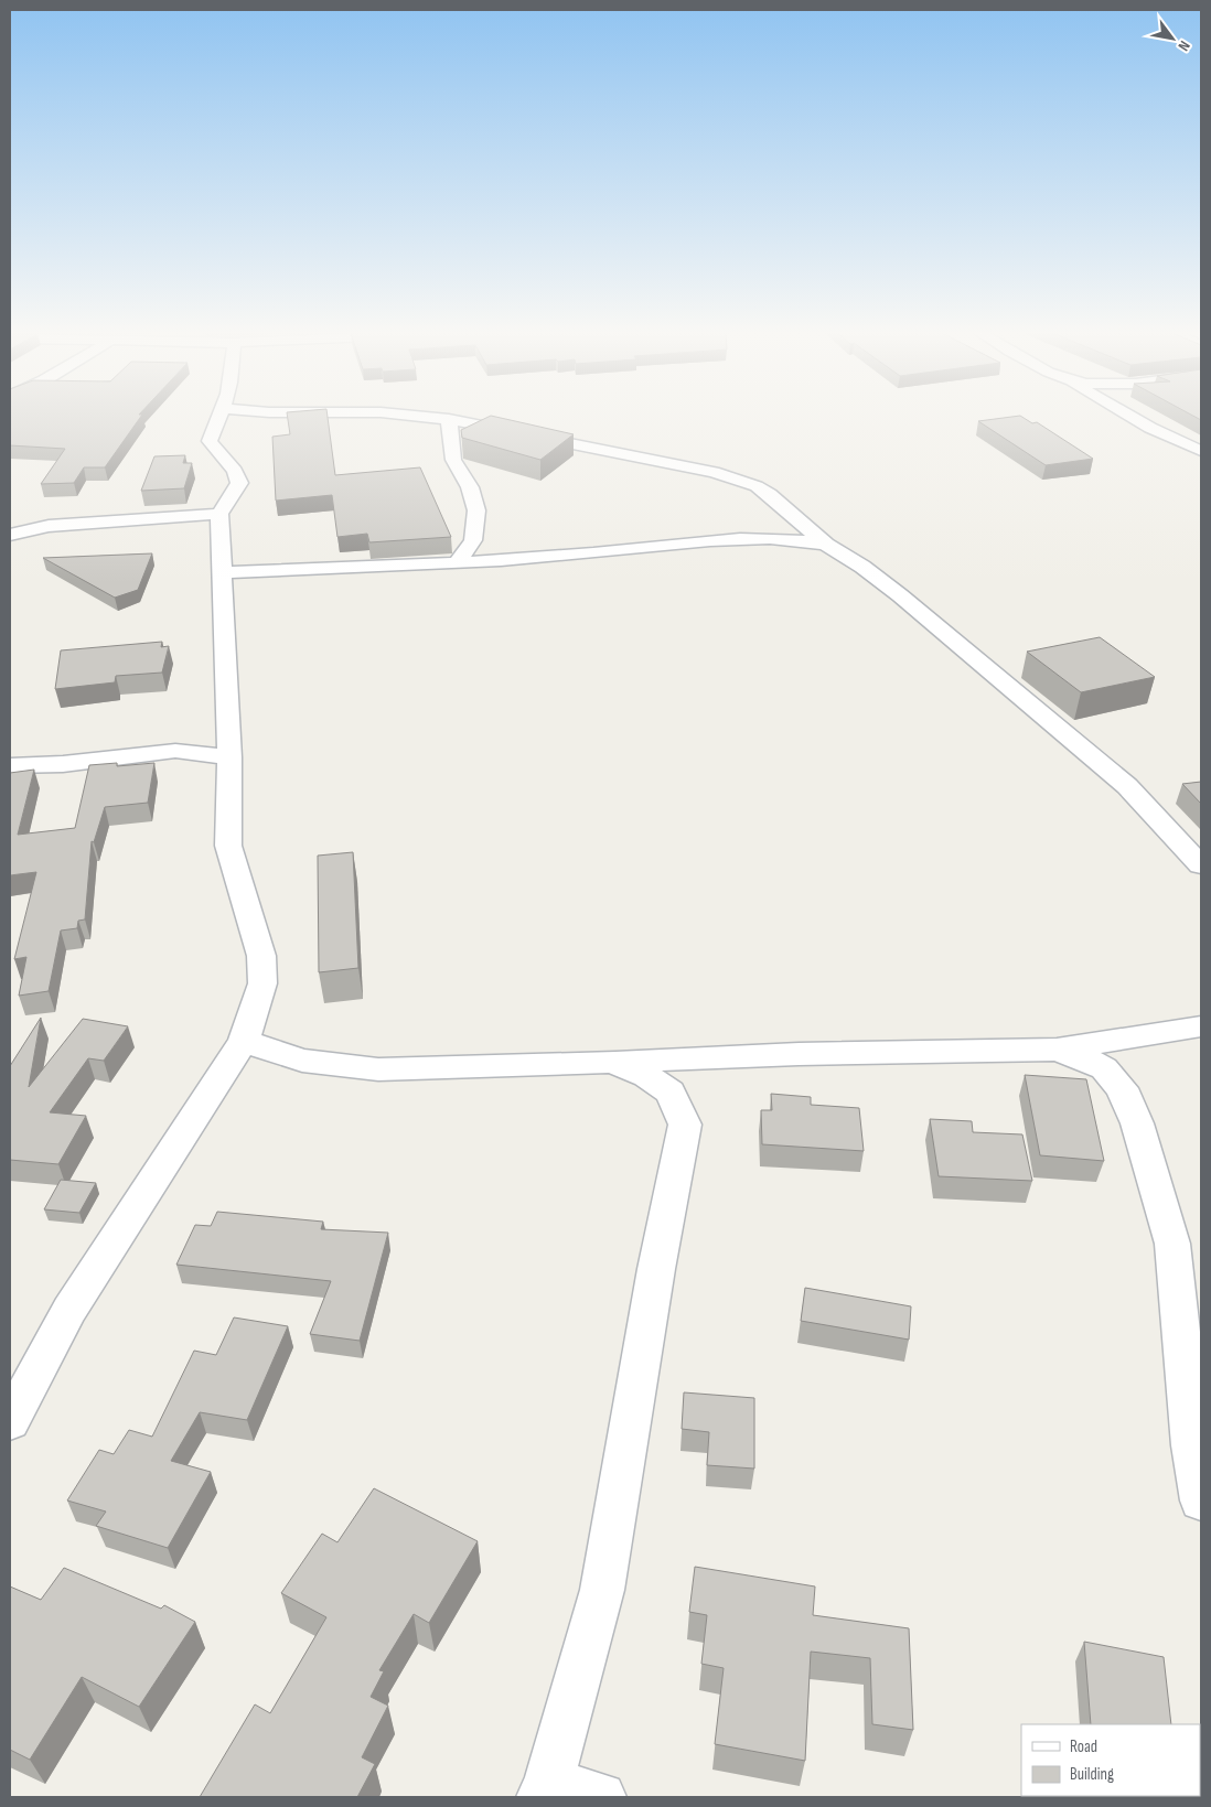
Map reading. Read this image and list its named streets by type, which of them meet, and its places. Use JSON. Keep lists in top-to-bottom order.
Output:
{
  "legend": ["Road", "Building"],
  "north": "bottom right"
}
